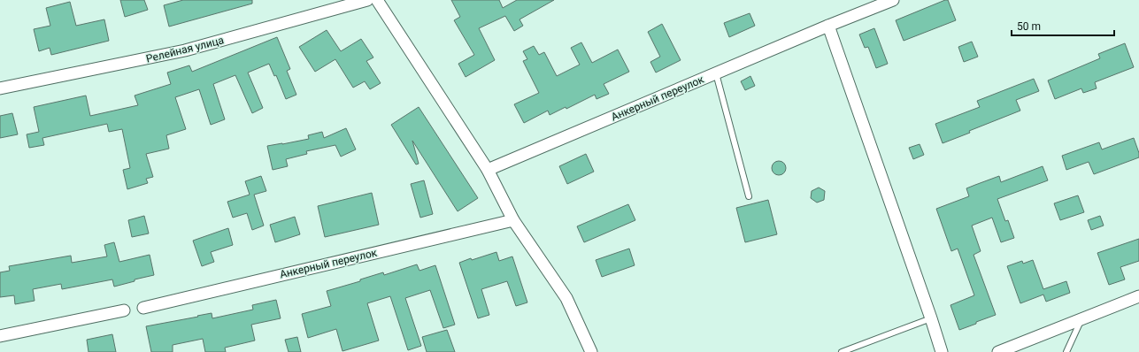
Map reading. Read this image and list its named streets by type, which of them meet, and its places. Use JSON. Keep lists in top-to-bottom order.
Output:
{
  "streets": {
    "street": ["Релейная улица", "Анкерный переулок"]
  },
  "scale_bar": "50 m"
}
